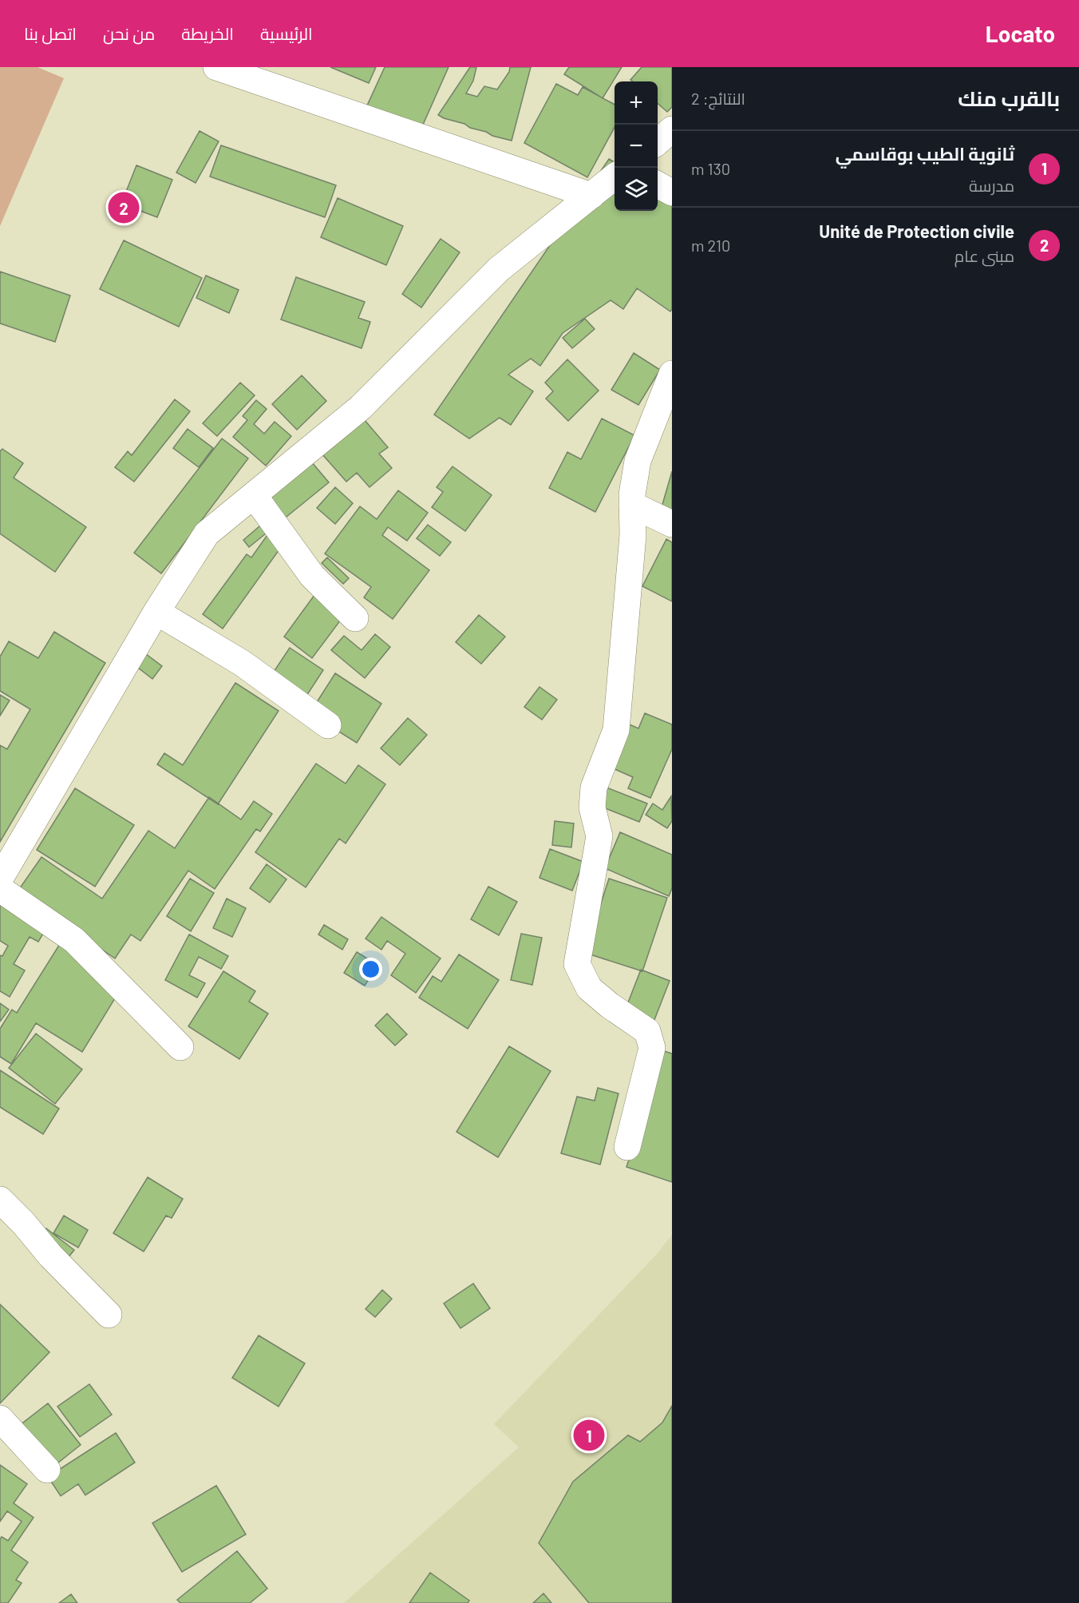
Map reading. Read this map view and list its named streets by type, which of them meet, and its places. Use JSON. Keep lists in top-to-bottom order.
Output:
{
  "page": {
    "header": "Locato",
    "nav": [
      "الرئيسية",
      "الخريطة",
      "من نحن",
      "اتصل بنا"
    ],
    "heading": ["بالقرب منك", "النتائج: 2"],
    "map_buttons": ["+", "−"],
    "list": [
      {
        "mark": "1",
        "name": "ثانوية الطيب بوقاسمي",
        "note": "مدرسة",
        "value": "130 m"
      },
      {
        "mark": "2",
        "name": "Unité de Protection civile",
        "note": "مبنى عام",
        "value": "210 m"
      }
    ],
    "pins": ["2", "1"]
  }
}
